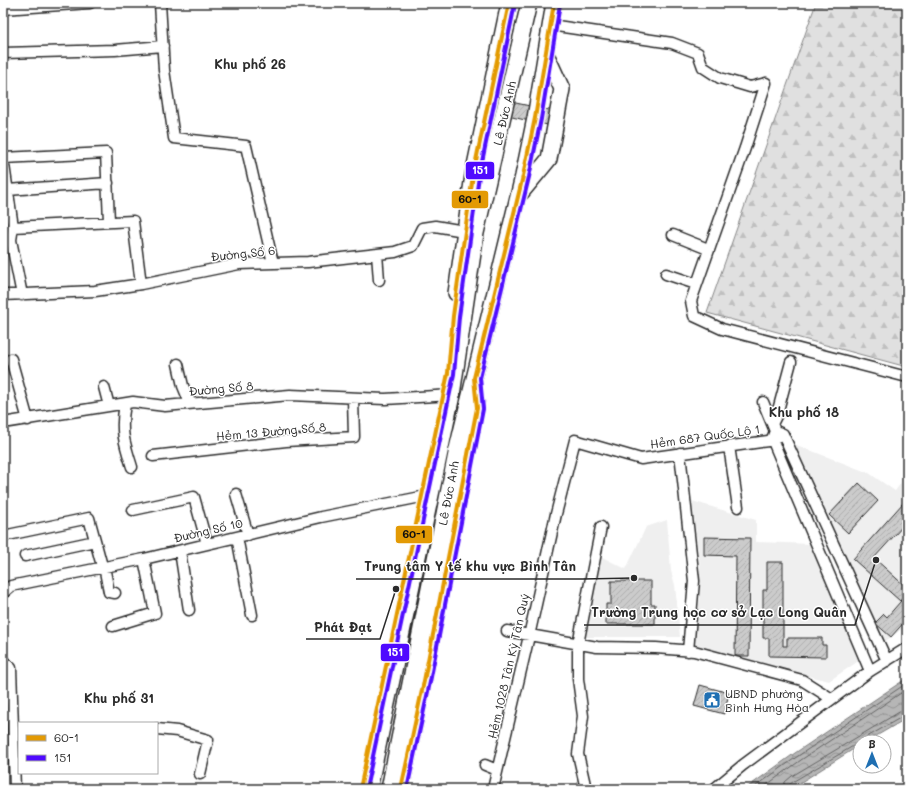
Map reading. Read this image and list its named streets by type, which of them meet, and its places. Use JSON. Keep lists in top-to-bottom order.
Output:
{
  "streets": {
    "highway": ["Lê Đức Anh"],
    "street": [
      "Đường Số 6",
      "Đường Số 8",
      "Hẻm 13 Đường Số 8",
      "Hẻm 687 Quốc Lộ 1",
      "Đường Số 10",
      "Hẻm 1028 Tân Kỳ Tân Quý"
    ]
  },
  "crossings": [
    ["Lê Đức Anh", "Đường Số 6"],
    ["Lê Đức Anh", "Đường Số 8"],
    ["Lê Đức Anh", "Đường Số 10"],
    ["Đường Số 8", "Hẻm 13 Đường Số 8"],
    ["Hẻm 687 Quốc Lộ 1", "Hẻm 1028 Tân Kỳ Tân Quý"]
  ],
  "districts": ["Khu phố 26", "Khu phố 18", "Khu phố 31"],
  "places": {
    "other": ["Trường Trung học cơ sở Lạc Long Quân", "Trung tâm Y tế khu vực Bình Tân", "Phát Đạt"],
    "public building": ["UBND phường Bình Hưng Hòa"]
  },
  "lines": ["transit line 60-1", "transit line 151"],
  "legend": ["60-1", "151"],
  "north": "top"
}
